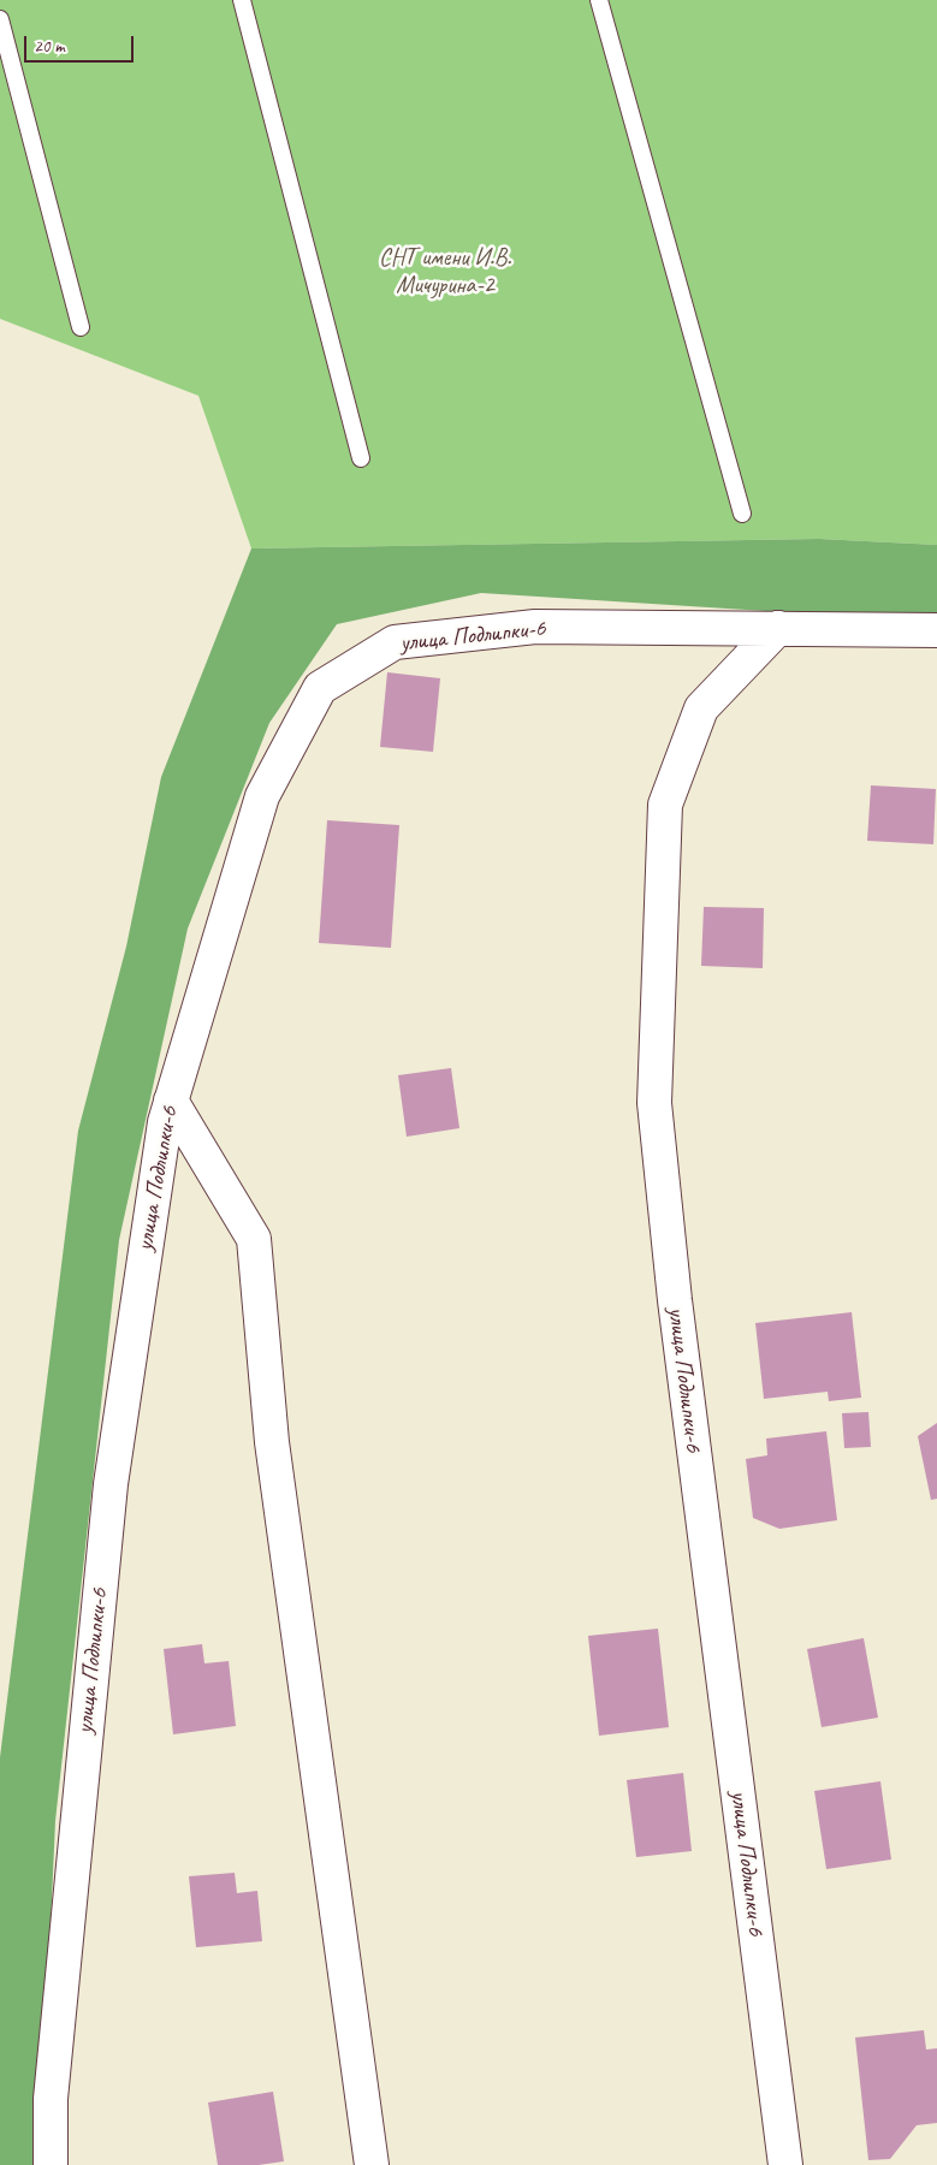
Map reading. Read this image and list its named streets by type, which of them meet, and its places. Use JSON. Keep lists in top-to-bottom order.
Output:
{
  "streets": {
    "street": ["улица Подлипки-6"]
  },
  "parks": ["СНТ имени И.В. Мичурина-2"],
  "scale_bar": "20 m"
}
